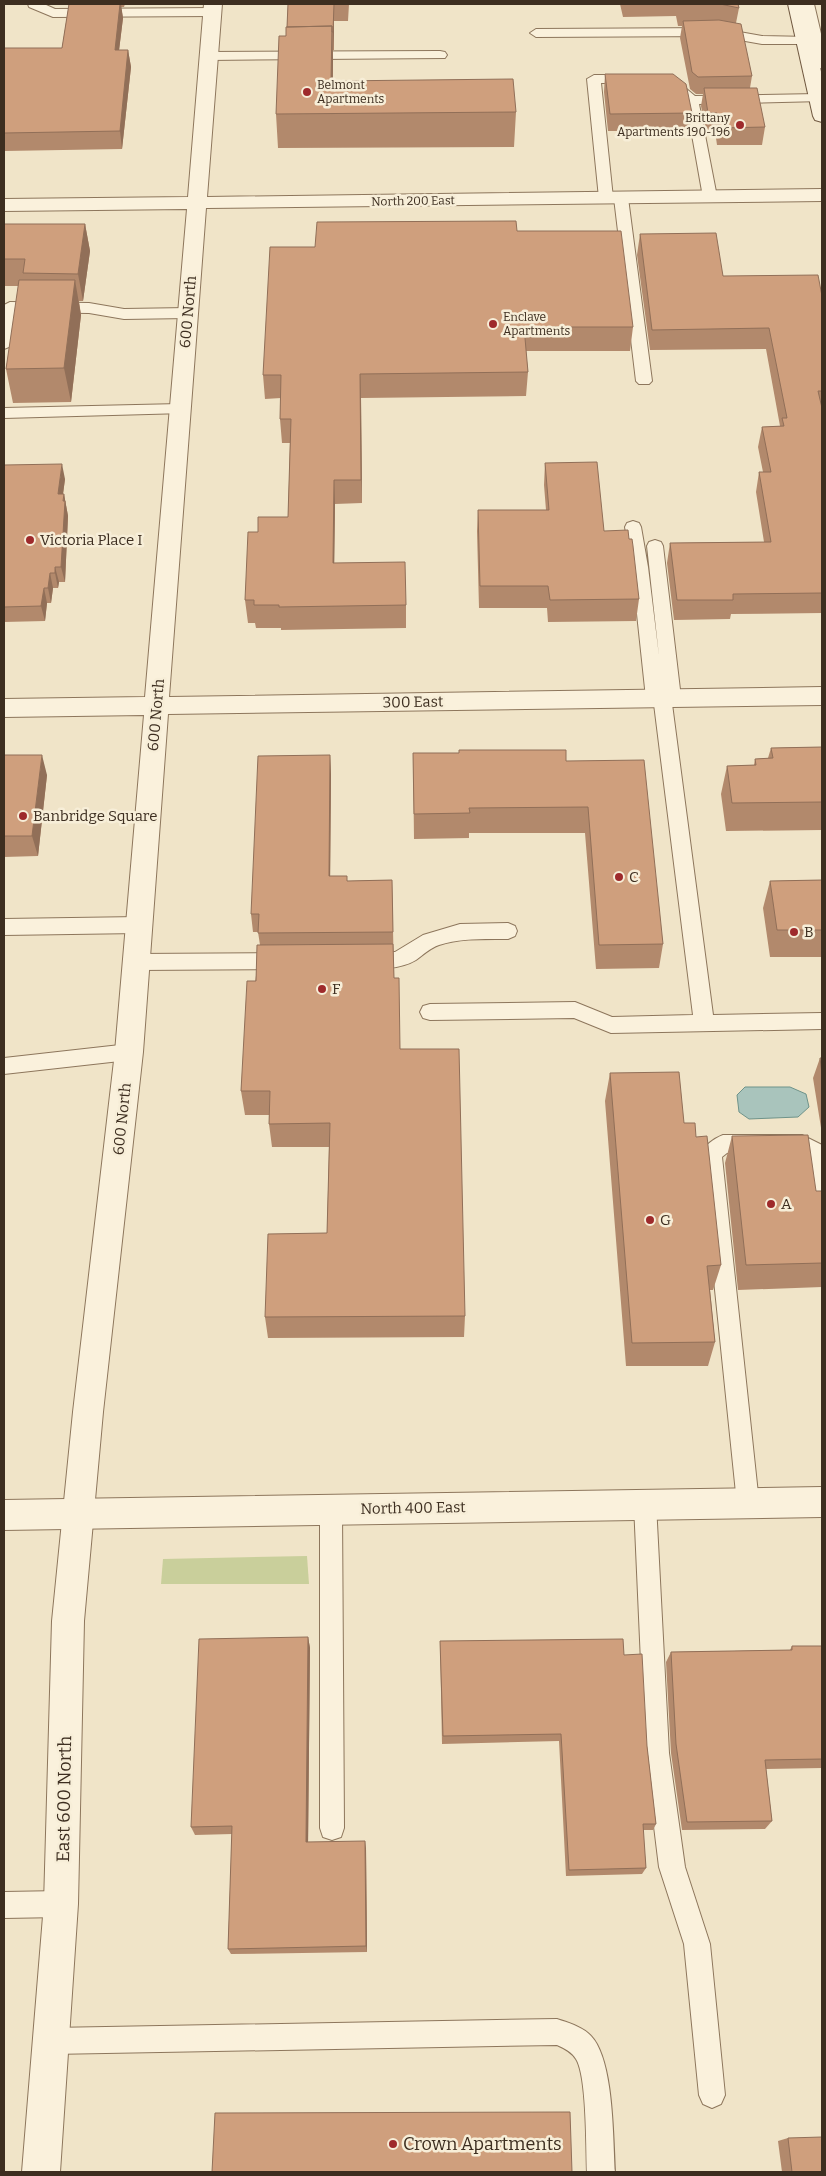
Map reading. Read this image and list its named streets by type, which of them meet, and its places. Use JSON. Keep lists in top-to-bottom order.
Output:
{
  "streets": {
    "street": [
      "North 200 East",
      "600 North",
      "300 East",
      "North 400 East",
      "East 600 North"
    ]
  },
  "crossings": [
    ["North 200 East", "600 North"],
    ["600 North", "300 East"],
    ["600 North", "East 600 North"],
    ["North 400 East", "East 600 North"]
  ],
  "places": [
    "Belmont Apartments",
    "Brittany Apartments 190-196",
    "Enclave Apartments",
    "Victoria Place I",
    "Banbridge Square",
    "C",
    "B",
    "F",
    "A",
    "G",
    "Crown Apartments"
  ]
}
